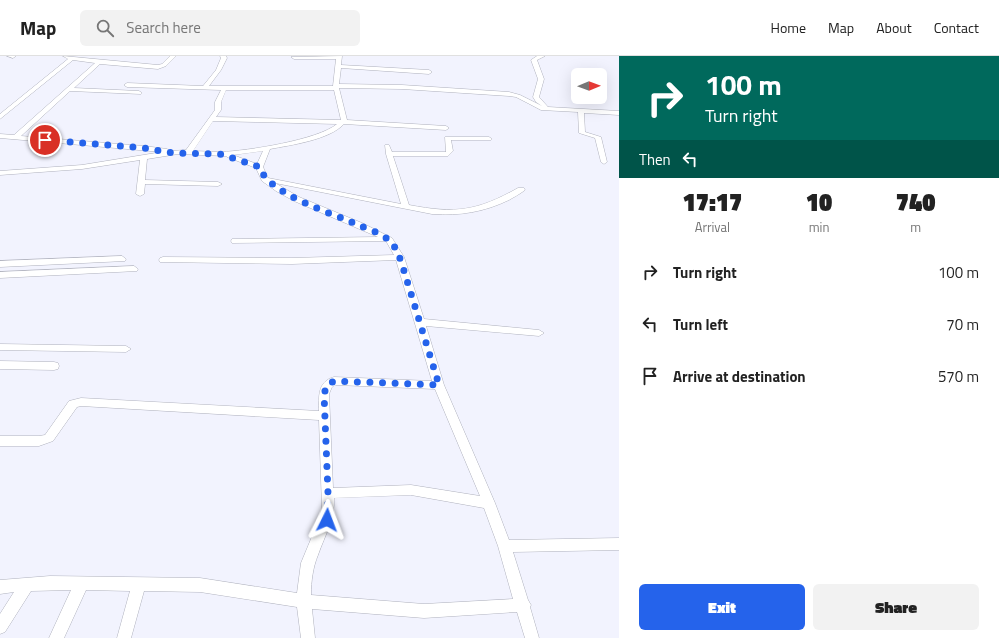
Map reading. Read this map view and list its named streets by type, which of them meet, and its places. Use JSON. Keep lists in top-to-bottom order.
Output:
{
  "north": "right",
  "page": {
    "header": "Map",
    "search": "Search here",
    "nav": [
      "Home",
      "Map",
      "About",
      "Contact"
    ],
    "turn": ["100 m", "Turn right"],
    "then": "Then",
    "eta": [
      "17:17",
      "Arrival",
      "10",
      "min",
      "740",
      "m"
    ],
    "list": [
      {
        "name": "Turn right",
        "value": "100 m"
      },
      {
        "name": "Turn left",
        "value": "70 m"
      },
      {
        "name": "Arrive at destination",
        "value": "570 m"
      }
    ],
    "buttons": ["Exit", "Share"]
  }
}
